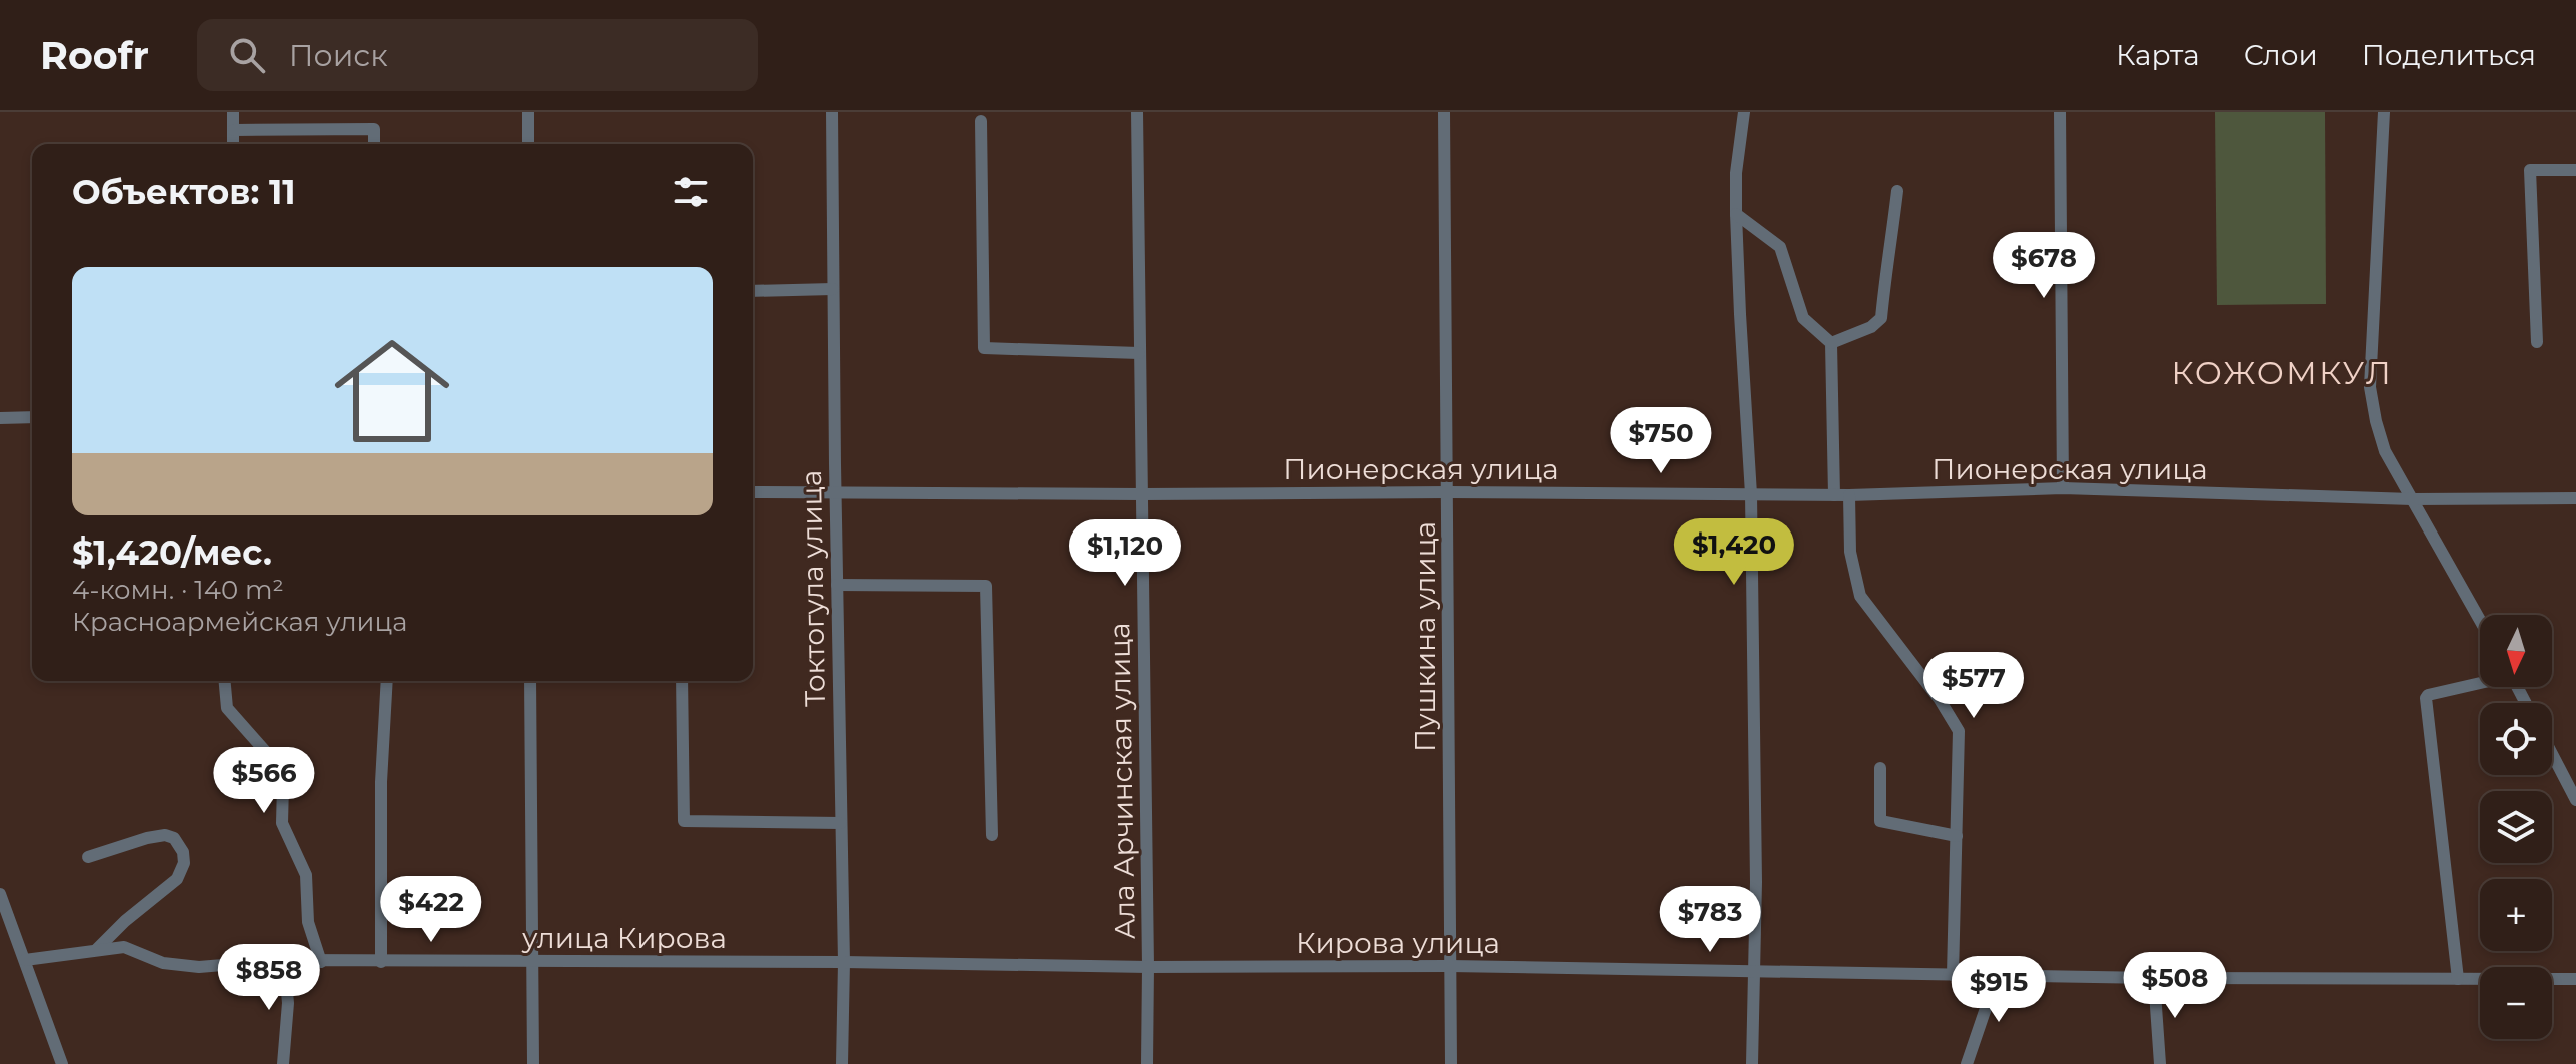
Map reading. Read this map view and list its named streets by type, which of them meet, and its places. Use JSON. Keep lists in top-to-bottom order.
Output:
{
  "streets": {
    "street": [
      "Пионерская улица",
      "Токтогула улица",
      "Пушкина улица",
      "Ала Арчинская улица",
      "улица Кирова",
      "Кирова улица"
    ]
  },
  "crossings": [
    ["Пионерская улица", "Токтогула улица"],
    ["Пионерская улица", "Пушкина улица"],
    ["Пионерская улица", "Ала Арчинская улица"],
    ["Токтогула улица", "улица Кирова"],
    ["Токтогула улица", "Кирова улица"],
    ["Пушкина улица", "Кирова улица"],
    ["Ала Арчинская улица", "Кирова улица"],
    ["улица Кирова", "Кирова улица"]
  ],
  "districts": ["КОЖОМКУЛ"],
  "north": "bottom",
  "page": {
    "header": "Roofr",
    "search": "Поиск",
    "nav": ["Карта", "Слои", "Поделиться"],
    "heading": "Объектов: 11",
    "price": [
      "$678",
      "$750",
      "$1,420",
      "$1,120",
      "$577",
      "$566",
      "$422",
      "$783",
      "$858",
      "$508",
      "$915"
    ],
    "list": [
      {
        "name": "$1,420/мес.",
        "note": "4-комн. · 140 m² · Красноармейская улица"
      }
    ],
    "map_buttons": ["+", "−"]
  }
}
